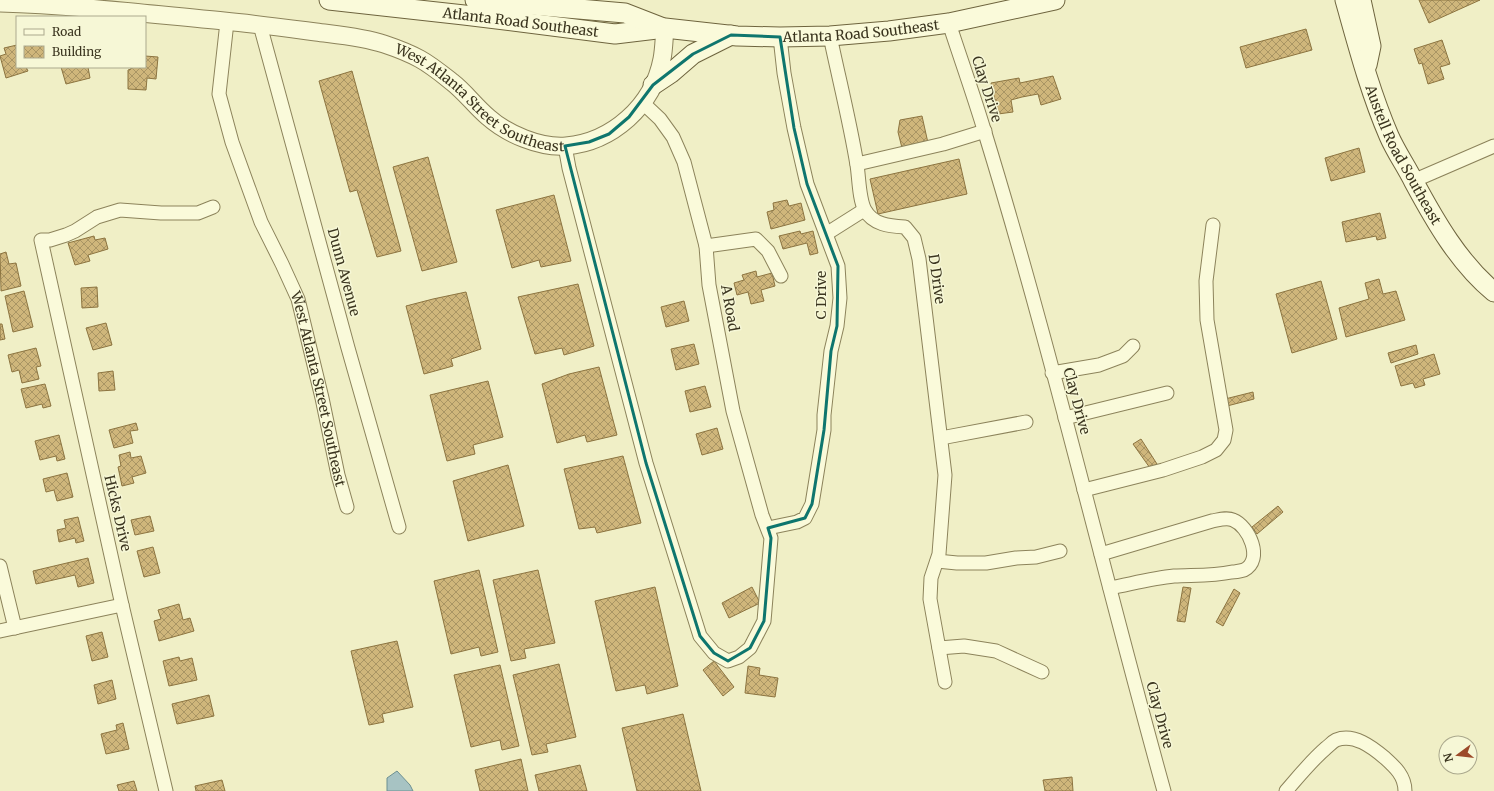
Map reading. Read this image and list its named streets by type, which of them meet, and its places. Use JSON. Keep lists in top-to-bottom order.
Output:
{
  "streets": {
    "main road": ["Atlanta Road Southeast", "Austell Road Southeast"],
    "street": [
      "Clay Drive",
      "West Atlanta Street Southeast",
      "Dunn Avenue",
      "D Drive",
      "C Drive",
      "A Road",
      "Hicks Drive"
    ]
  },
  "crossings": [
    ["Atlanta Road Southeast", "Clay Drive"],
    ["Atlanta Road Southeast", "West Atlanta Street Southeast"],
    ["Atlanta Road Southeast", "C Drive"],
    ["West Atlanta Street Southeast", "Dunn Avenue"],
    ["West Atlanta Street Southeast", "A Road"],
    ["C Drive", "A Road"]
  ],
  "legend": ["Road", "Building"],
  "north": "left"
}
